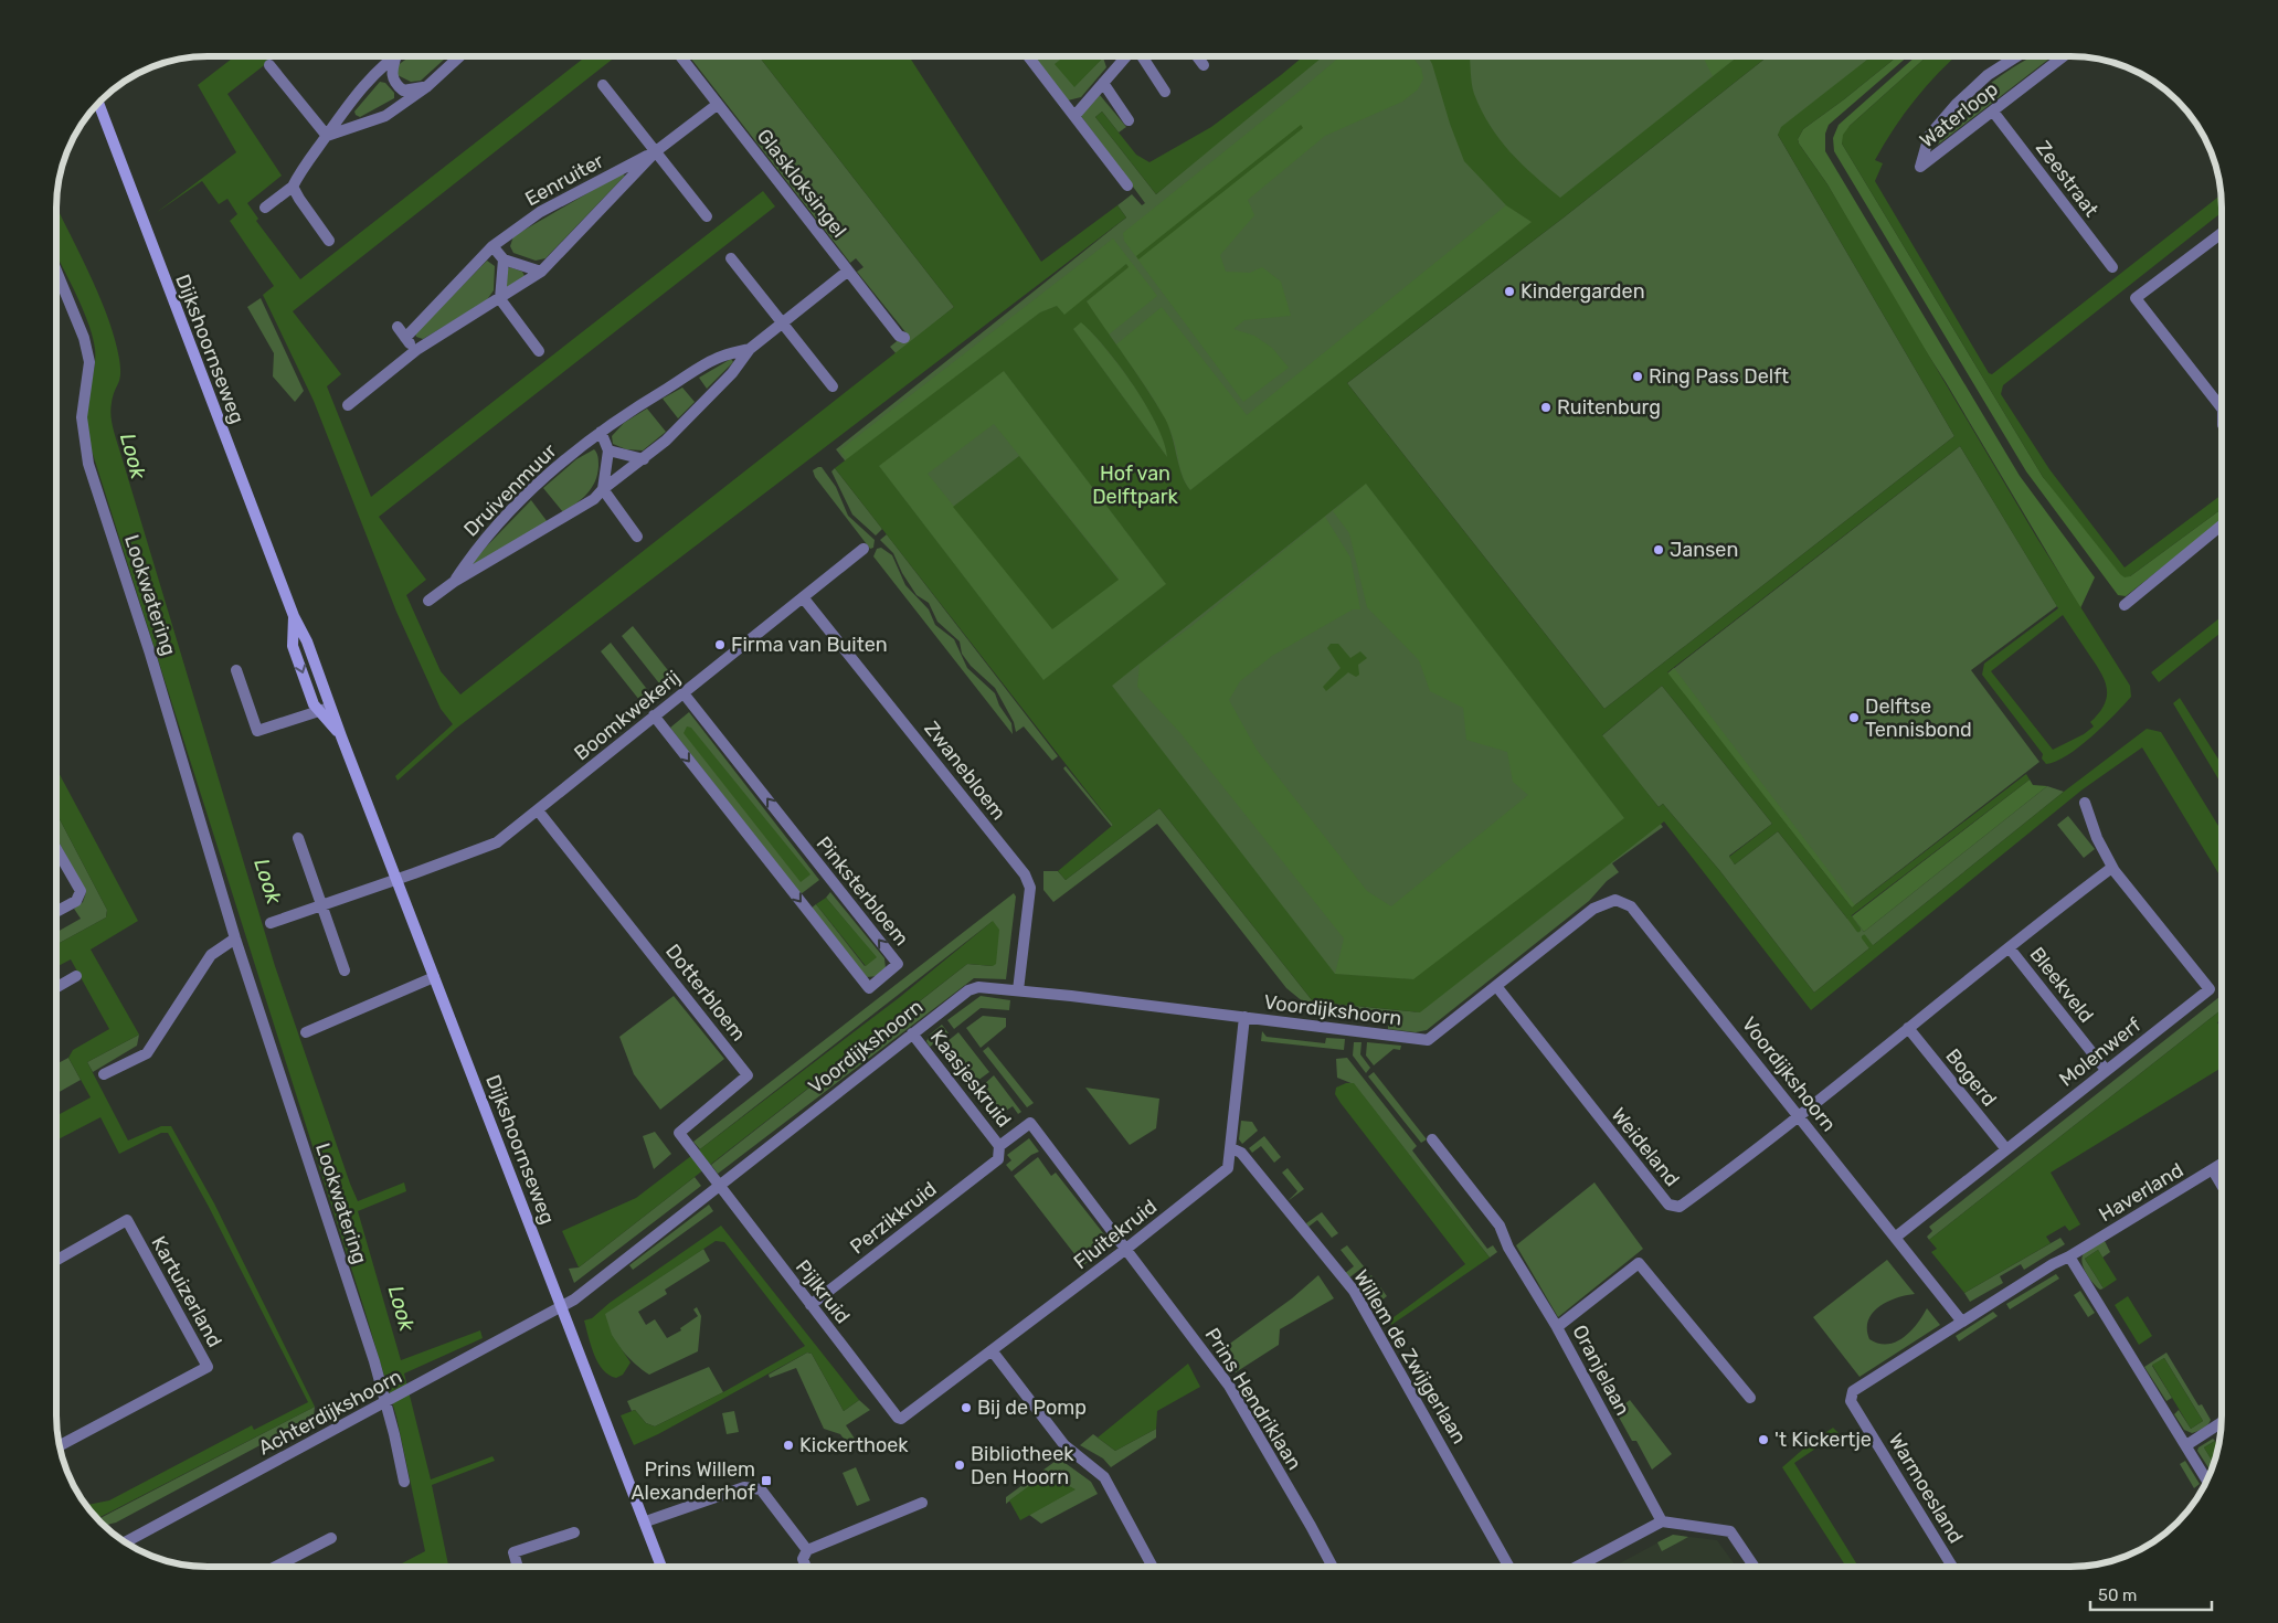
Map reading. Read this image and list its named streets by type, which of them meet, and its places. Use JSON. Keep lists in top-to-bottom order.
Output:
{
  "streets": {
    "street": [
      "Waterloop",
      "Zeestraat",
      "Eenruiter",
      "Glaskloksingel",
      "Dijkshoornseweg",
      "Druivenmuur",
      "Lookwatering",
      "Boomkwekerij",
      "Zwanebloem",
      "Pinksterbloem",
      "Bleekveld",
      "Dotterbloem",
      "Voordijkshoorn",
      "Molenwerf",
      "Bogerd",
      "Kaasjeskruid",
      "Weideland",
      "Haverland",
      "Perzikkruid",
      "Fluitekruid",
      "Kartuizerland",
      "Pijlkruid",
      "Willem de Zwijgerlaan",
      "Oranjelaan",
      "Prins Hendriklaan",
      "Achterdijkshoorn",
      "Warmoesland"
    ]
  },
  "crossings": [
    ["Waterloop", "Zeestraat"],
    ["Eenruiter", "Glaskloksingel"],
    ["Glaskloksingel", "Druivenmuur"],
    ["Dijkshoornseweg", "Boomkwekerij"],
    ["Dijkshoornseweg", "Voordijkshoorn"],
    ["Dijkshoornseweg", "Achterdijkshoorn"],
    ["Lookwatering", "Achterdijkshoorn"],
    ["Boomkwekerij", "Zwanebloem"],
    ["Boomkwekerij", "Pinksterbloem"],
    ["Boomkwekerij", "Dotterbloem"],
    ["Zwanebloem", "Voordijkshoorn"],
    ["Bleekveld", "Molenwerf"],
    ["Dotterbloem", "Voordijkshoorn"],
    ["Dotterbloem", "Pijlkruid"],
    ["Voordijkshoorn", "Molenwerf"],
    ["Voordijkshoorn", "Kaasjeskruid"],
    ["Voordijkshoorn", "Weideland"],
    ["Voordijkshoorn", "Haverland"],
    ["Voordijkshoorn", "Fluitekruid"],
    ["Voordijkshoorn", "Pijlkruid"],
    ["Voordijkshoorn", "Achterdijkshoorn"],
    ["Molenwerf", "Bogerd"],
    ["Kaasjeskruid", "Perzikkruid"],
    ["Kaasjeskruid", "Fluitekruid"],
    ["Kaasjeskruid", "Prins Hendriklaan"],
    ["Haverland", "Warmoesland"],
    ["Perzikkruid", "Pijlkruid"],
    ["Fluitekruid", "Pijlkruid"],
    ["Fluitekruid", "Willem de Zwijgerlaan"],
    ["Fluitekruid", "Prins Hendriklaan"]
  ],
  "water": ["Look"],
  "parks": ["Hof van Delftpark"],
  "places": {
    "other": [
      "Kindergarden",
      "Ring Pass Delft",
      "Ruitenburg",
      "Jansen",
      "Firma van Buiten",
      "Delftse Tennisbond",
      "Bij de Pomp",
      "'t Kickertje",
      "Kickerthoek",
      "Bibliotheek Den Hoorn"
    ],
    "transit": ["Prins Willem Alexanderhof"]
  },
  "scale_bar": "50 m"
}
